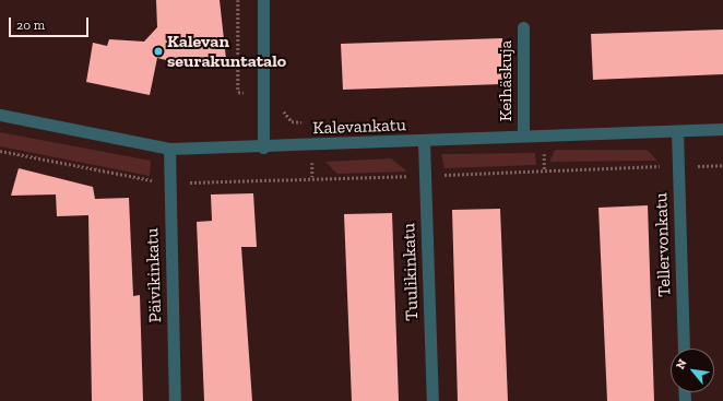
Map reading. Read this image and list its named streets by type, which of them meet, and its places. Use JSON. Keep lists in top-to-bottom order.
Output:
{
  "streets": {
    "street": [
      "Keihäskuja",
      "Kalevankatu",
      "Tellervonkatu",
      "Tuulikinkatu",
      "Päivikinkatu"
    ]
  },
  "crossings": [
    ["Keihäskuja", "Kalevankatu"],
    ["Kalevankatu", "Tellervonkatu"],
    ["Kalevankatu", "Tuulikinkatu"],
    ["Kalevankatu", "Päivikinkatu"]
  ],
  "places": ["Kalevan seurakuntatalo"],
  "scale_bar": "20 m",
  "north": "top left"
}
